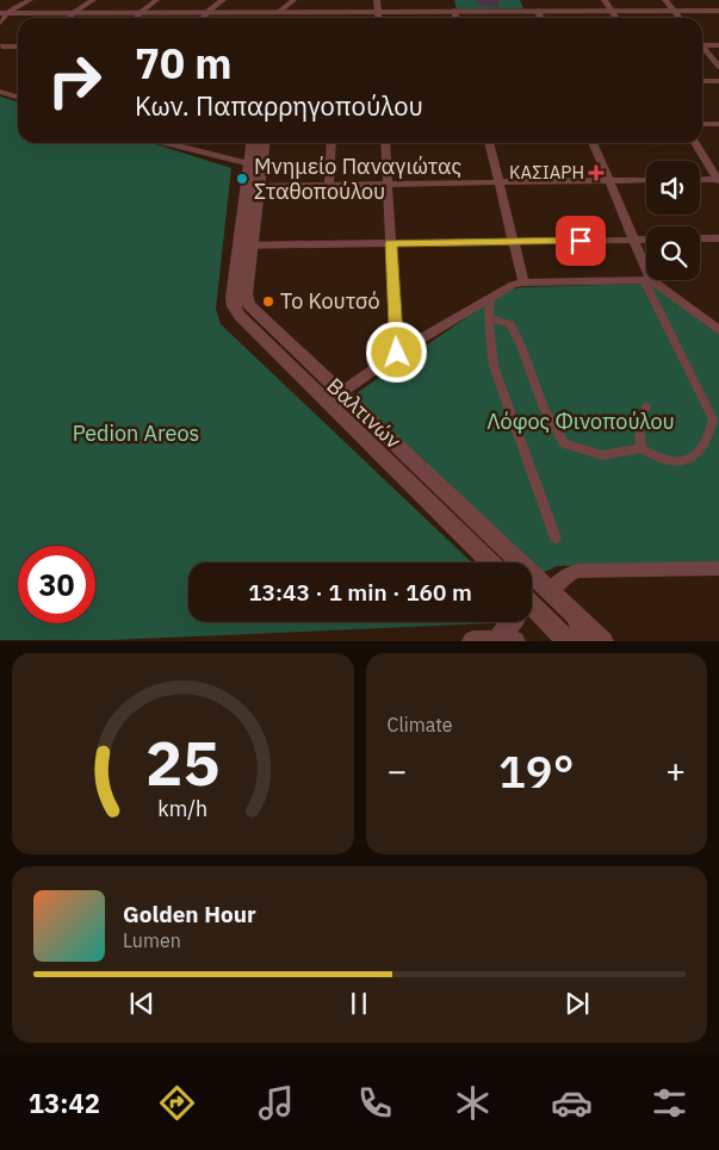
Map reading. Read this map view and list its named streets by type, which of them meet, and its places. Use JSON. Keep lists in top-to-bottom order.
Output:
{
  "streets": {
    "street": ["Βαλτινών"]
  },
  "parks": ["Λόφος Φινοπούλου", "Pedion Areos"],
  "places": {
    "health": ["ΚΑΣΙΑΡΗ"],
    "other": ["Μνημείο Παναγιώτας Σταθοπούλου", "Το Κουτσό"]
  },
  "page": {
    "turn": ["70 m", "Κων. Παπαρρηγοπούλου"],
    "limit": "30",
    "trip": "13:43 · 1 min · 160 m",
    "tile": "Climate",
    "heat": ["−", "19°", "+"],
    "song": ["Golden Hour", "Lumen"],
    "tabs": "13:42",
    "gauge": ["25", "km/h"]
  }
}
